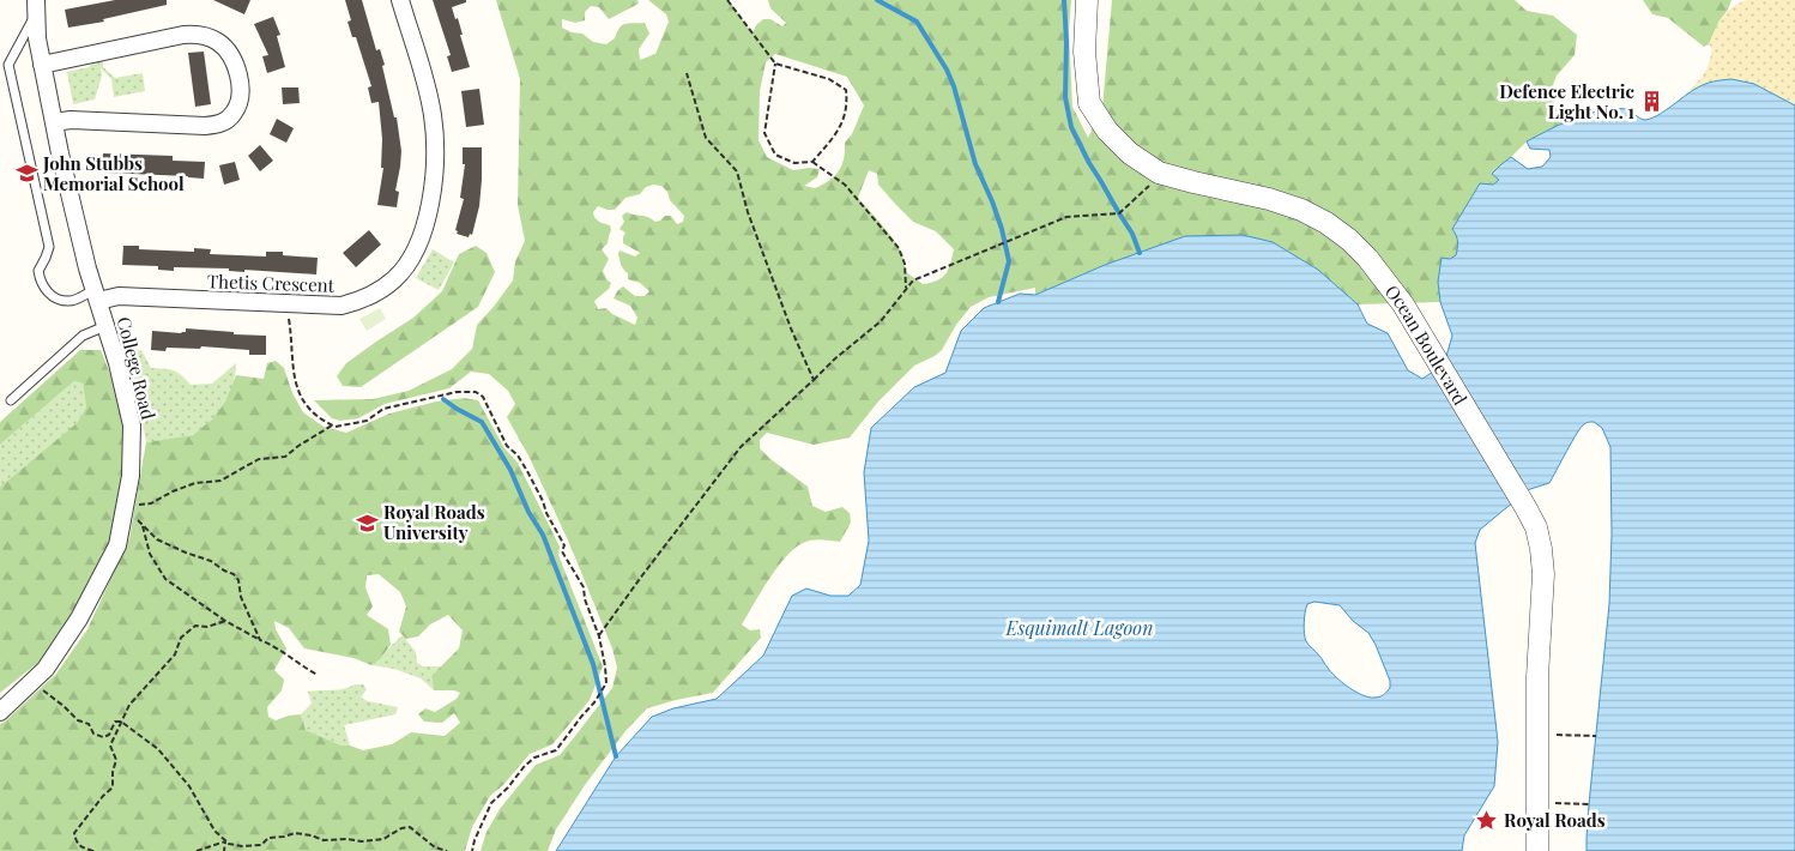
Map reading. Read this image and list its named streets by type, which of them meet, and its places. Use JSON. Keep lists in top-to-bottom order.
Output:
{
  "streets": {
    "street": ["Thetis Crescent", "Ocean Boulevard", "College Road"]
  },
  "crossings": [
    ["Thetis Crescent", "College Road"]
  ],
  "water": ["Esquimalt Lagoon"],
  "places": {
    "building": ["Defence Electric Light No. 1"],
    "school or university": ["John Stubbs Memorial School", "Royal Roads University"],
    "place": ["Royal Roads"]
  }
}
